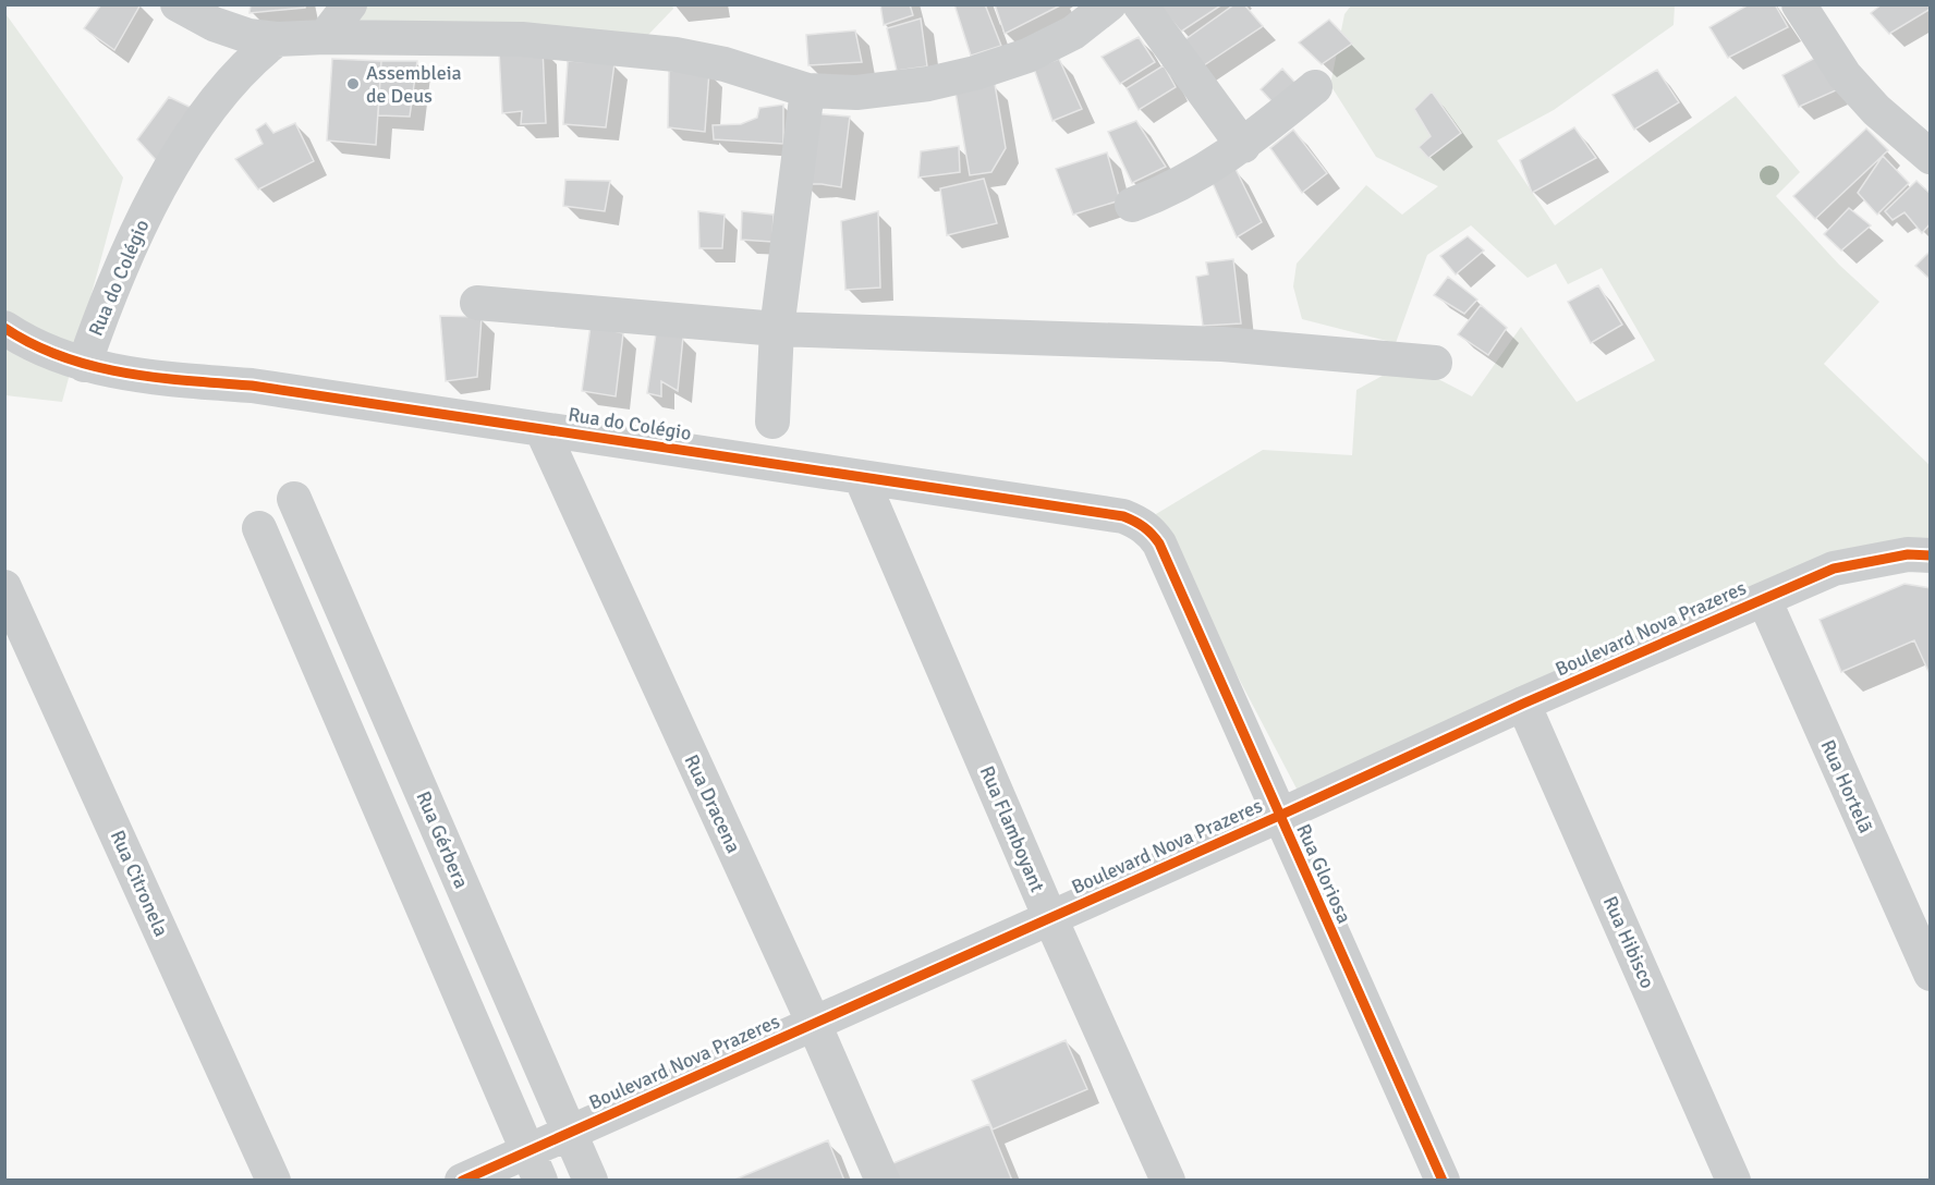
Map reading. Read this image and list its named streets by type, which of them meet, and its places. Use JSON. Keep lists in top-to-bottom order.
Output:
{
  "streets": {
    "street": [
      "Rua do Colégio",
      "Boulevard Nova Prazeres",
      "Rua Hortelã",
      "Rua Dracena",
      "Rua Flamboyant",
      "Rua Gérbera",
      "Rua Gloriosa",
      "Rua Citronela",
      "Rua Hibisco"
    ]
  },
  "crossings": [
    ["Rua do Colégio", "Rua Dracena"],
    ["Rua do Colégio", "Rua Flamboyant"],
    ["Rua do Colégio", "Rua Gloriosa"],
    ["Boulevard Nova Prazeres", "Rua Hortelã"],
    ["Boulevard Nova Prazeres", "Rua Dracena"],
    ["Boulevard Nova Prazeres", "Rua Flamboyant"],
    ["Boulevard Nova Prazeres", "Rua Gérbera"],
    ["Boulevard Nova Prazeres", "Rua Gloriosa"],
    ["Boulevard Nova Prazeres", "Rua Hibisco"]
  ],
  "places": ["Assembleia de Deus"]
}
